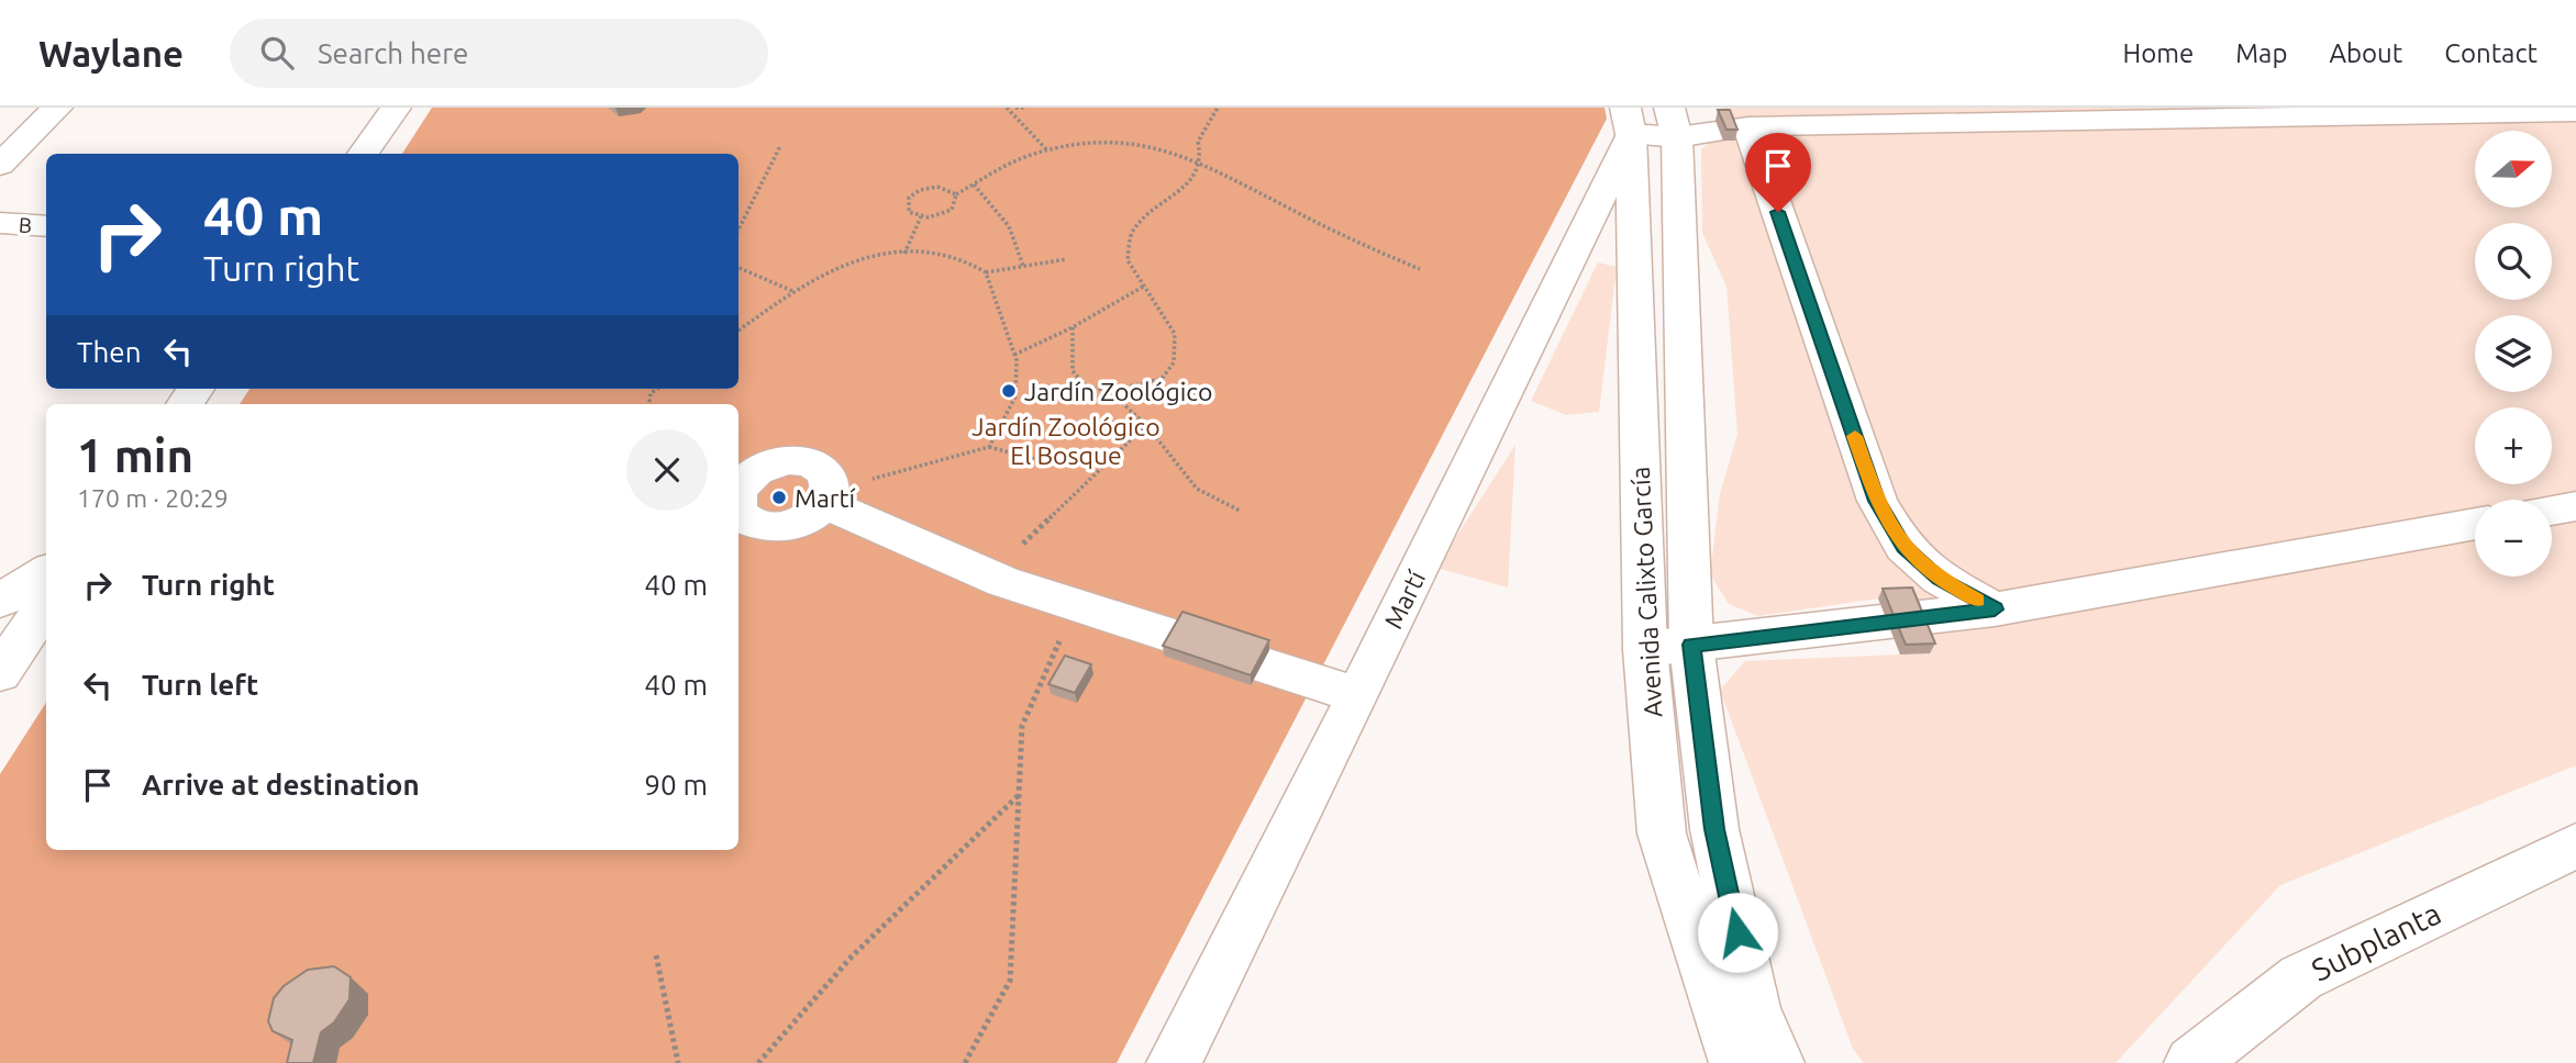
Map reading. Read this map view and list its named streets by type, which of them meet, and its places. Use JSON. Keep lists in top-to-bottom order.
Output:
{
  "streets": {
    "street": [
      "B",
      "Avenida Calixto García",
      "Martí",
      "Subplanta"
    ]
  },
  "crossings": [
    ["Avenida Calixto García", "Martí"]
  ],
  "parks": ["Jardín Zoológico El Bosque"],
  "places": ["Jardín Zoológico", "Martí"],
  "north": "right",
  "page": {
    "header": "Waylane",
    "search": "Search here",
    "nav": [
      "Home",
      "Map",
      "About",
      "Contact"
    ],
    "map_buttons": ["+", "−"],
    "turn": ["40 m", "Turn right"],
    "then": "Then",
    "heading": ["1 min", "170 m · 20:29"],
    "list": [
      {
        "name": "Turn right",
        "value": "40 m"
      },
      {
        "name": "Turn left",
        "value": "40 m"
      },
      {
        "name": "Arrive at destination",
        "value": "90 m"
      }
    ]
  }
}
